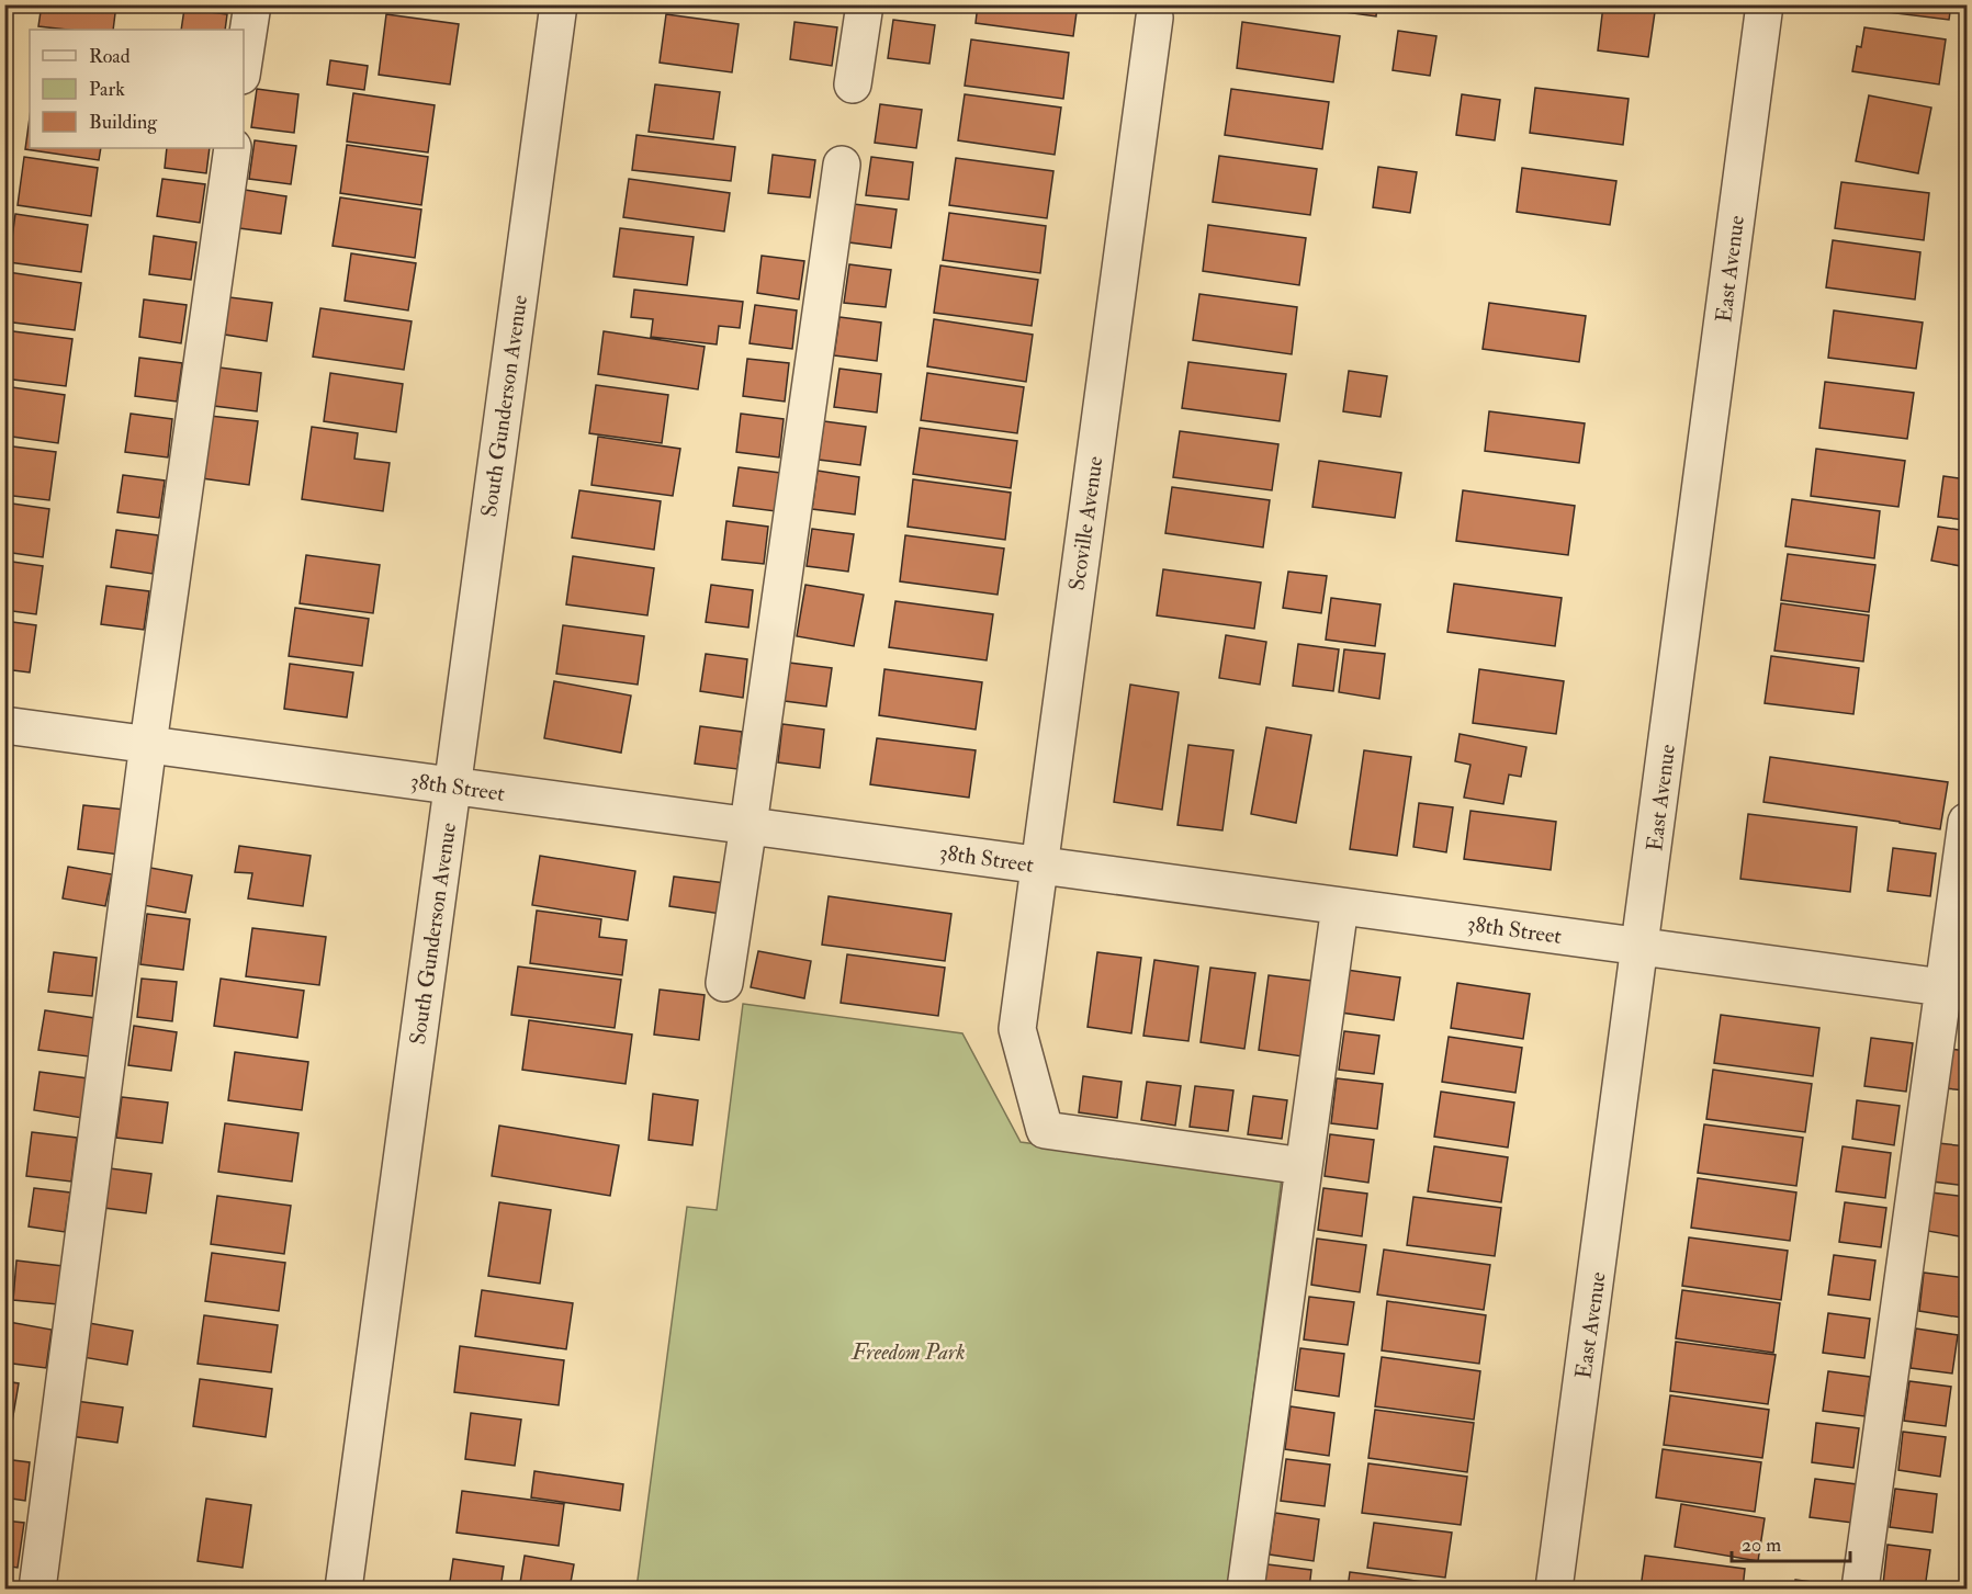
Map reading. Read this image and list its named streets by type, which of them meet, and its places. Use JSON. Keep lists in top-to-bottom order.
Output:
{
  "streets": {
    "street": [
      "East Avenue",
      "South Gunderson Avenue",
      "Scoville Avenue",
      "38th Street"
    ]
  },
  "crossings": [
    ["East Avenue", "38th Street"],
    ["South Gunderson Avenue", "38th Street"],
    ["Scoville Avenue", "38th Street"]
  ],
  "parks": ["Freedom Park"],
  "legend": ["Road", "Park", "Building"],
  "scale_bar": "20 m"
}
